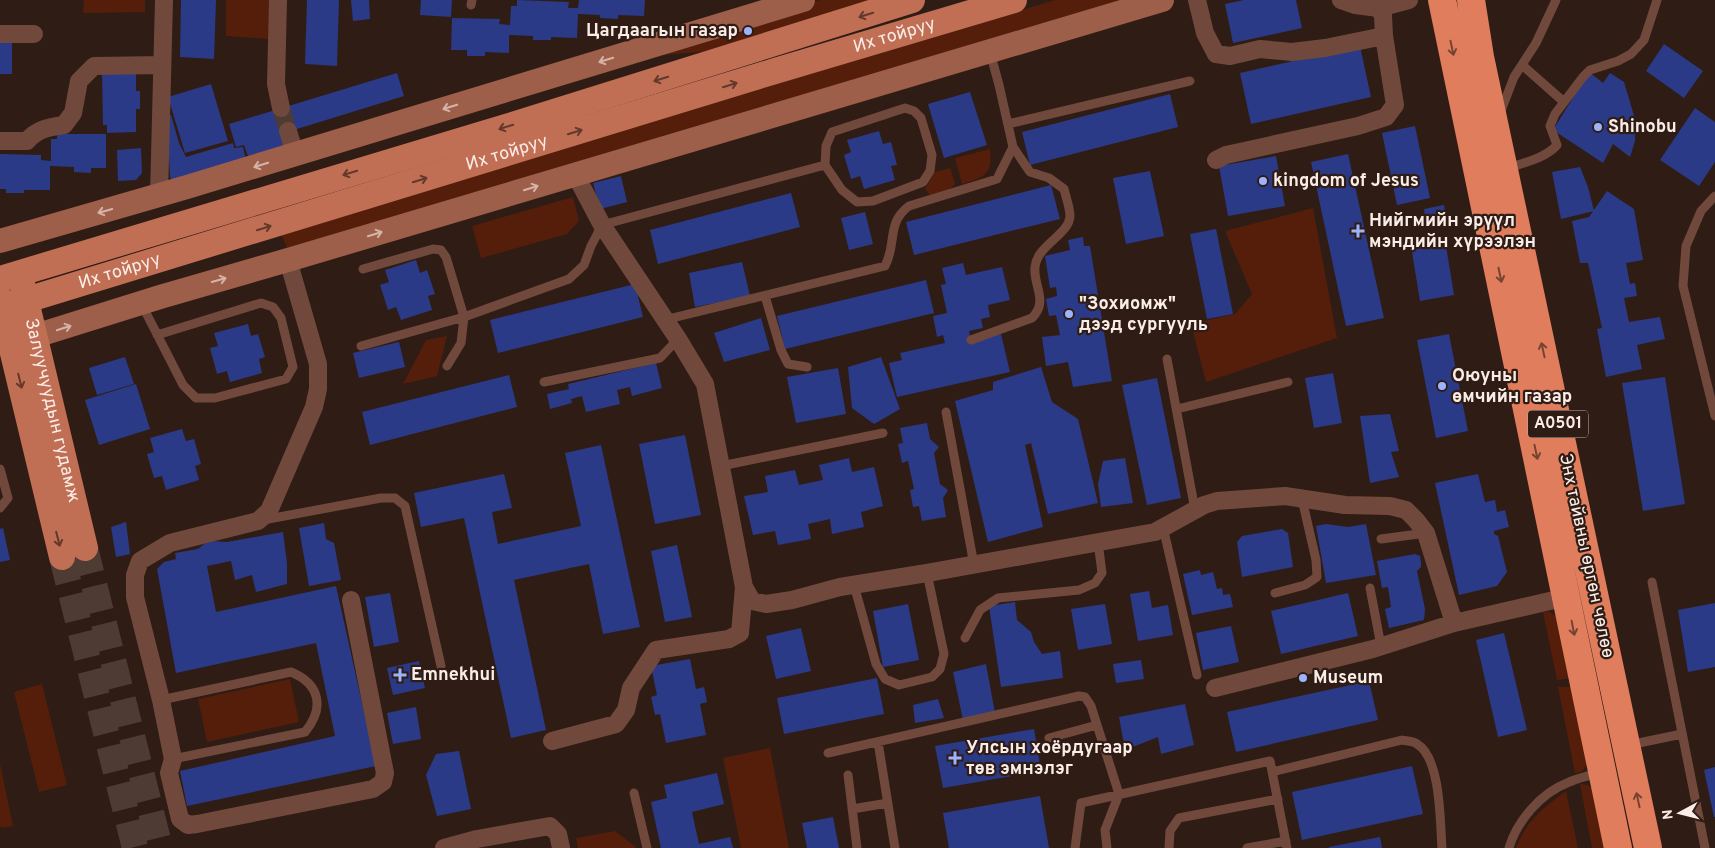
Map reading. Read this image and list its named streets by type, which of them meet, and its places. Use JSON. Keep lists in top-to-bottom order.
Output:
{
  "streets": {
    "highway": ["A0501", "Энх тайвны өргөн чөлөө"],
    "main road": ["Их тойруу", "Залуучуудын гудамж"]
  },
  "crossings": [
    ["Их тойруу", "Залуучуудын гудамж"]
  ],
  "places": {
    "other": [
      "Цагдаагын газар",
      "Shinobu",
      "kingdom of Jesus",
      "\"Зохиомж\" дээд сургууль",
      "Оюуны өмчийн газар",
      "Museum"
    ],
    "health": ["Нийгмийн эрүүл мэндийн хүрээлэн", "Emnekhui", "Улсын хоёрдугаар төв эмнэлэг"]
  },
  "north": "left"
}
